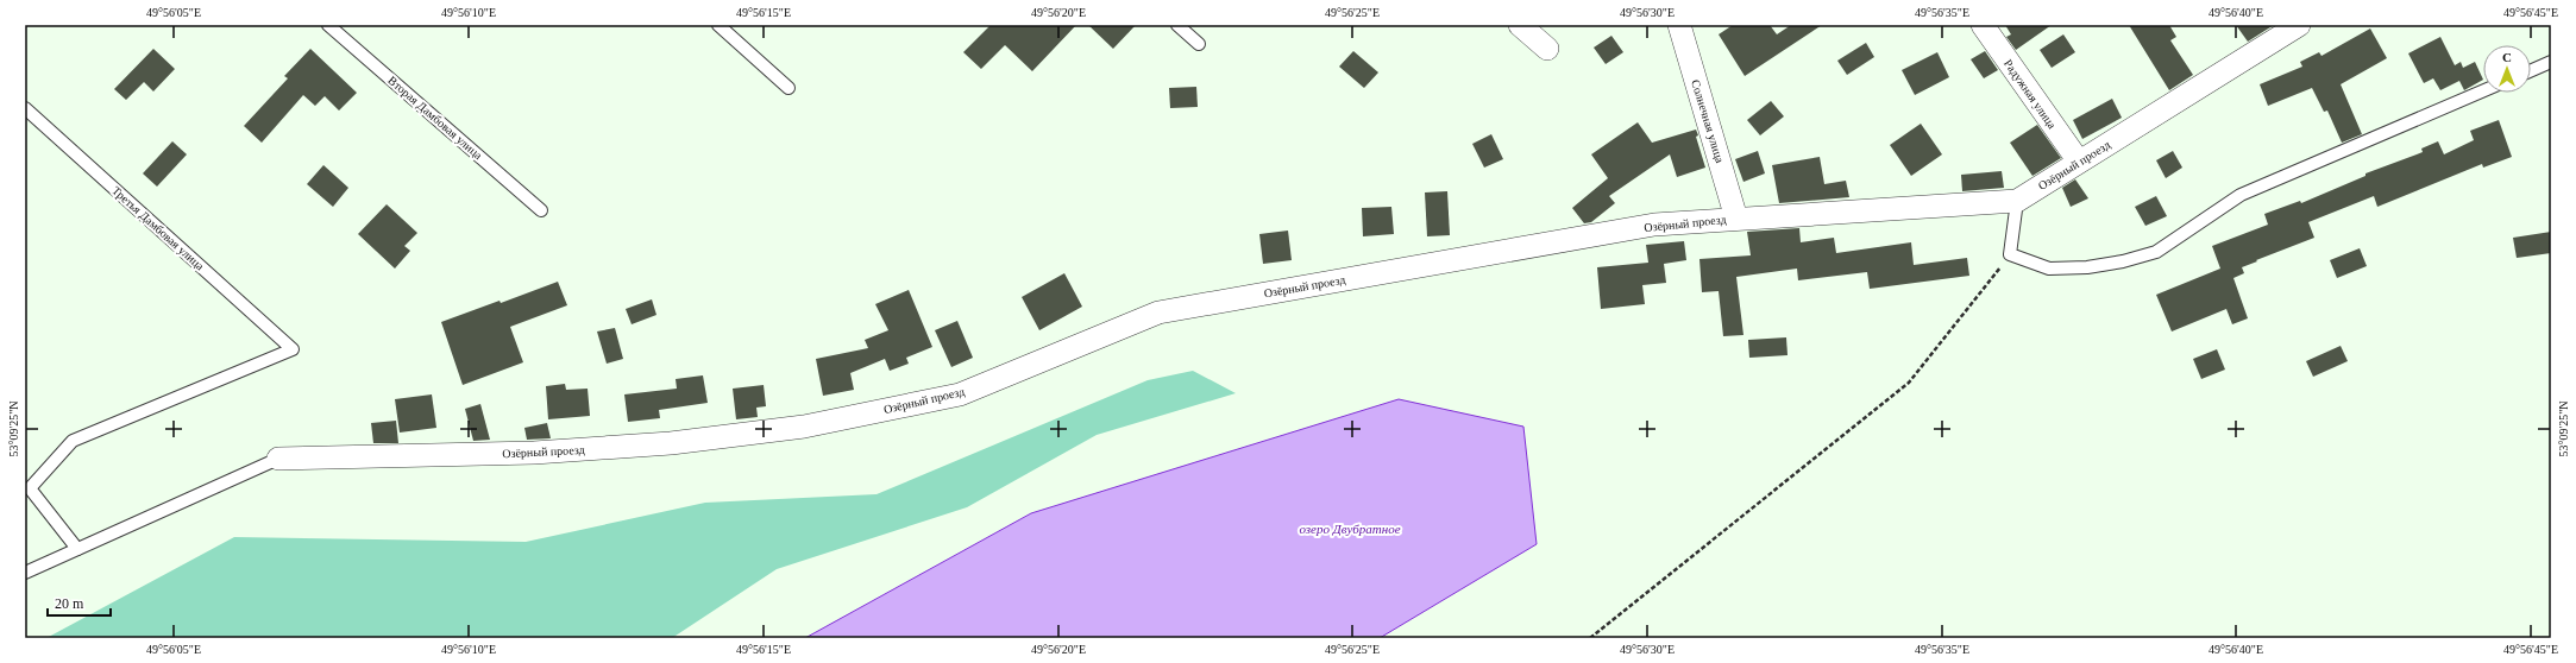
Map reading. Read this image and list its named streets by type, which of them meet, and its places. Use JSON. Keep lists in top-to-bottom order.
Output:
{
  "streets": {
    "street": ["Радужная улица", "Солнечная улица", "Озёрный проезд"],
    "lane": ["Вторая Дамбовая улица", "Третья Дамбовая улица"]
  },
  "crossings": [
    ["Радужная улица", "Озёрный проезд"],
    ["Солнечная улица", "Озёрный проезд"]
  ],
  "water": ["озеро Двубратное"],
  "scale_bar": "20 m",
  "north": "top",
  "coordinates": [
    "49°56'05\"E",
    "49°56'10\"E",
    "49°56'15\"E",
    "49°56'20\"E",
    "49°56'25\"E",
    "49°56'30\"E",
    "49°56'35\"E",
    "49°56'40\"E",
    "49°56'45\"E",
    "53°09'25\"N"
  ]
}
